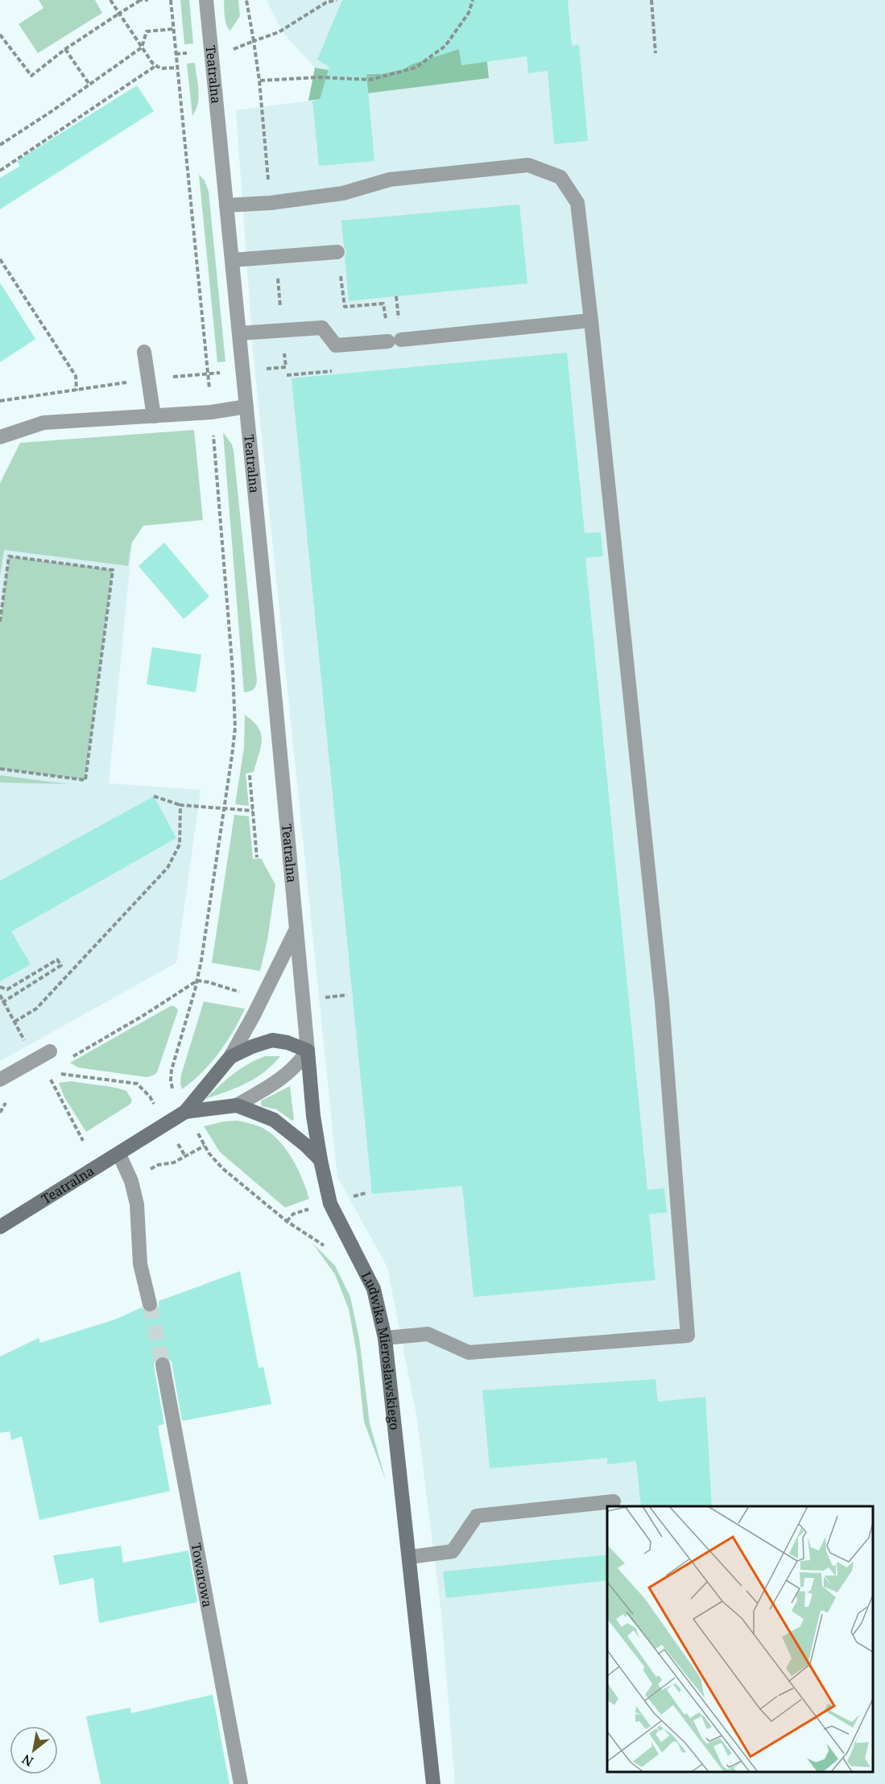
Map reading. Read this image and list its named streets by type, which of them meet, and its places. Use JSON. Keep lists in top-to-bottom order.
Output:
{
  "streets": {
    "street": ["Teatralna", "Ludwika Mierosławskiego", "Towarowa"]
  },
  "crossings": [
    ["Teatralna", "Ludwika Mierosławskiego"]
  ],
  "north": "bottom left"
}
